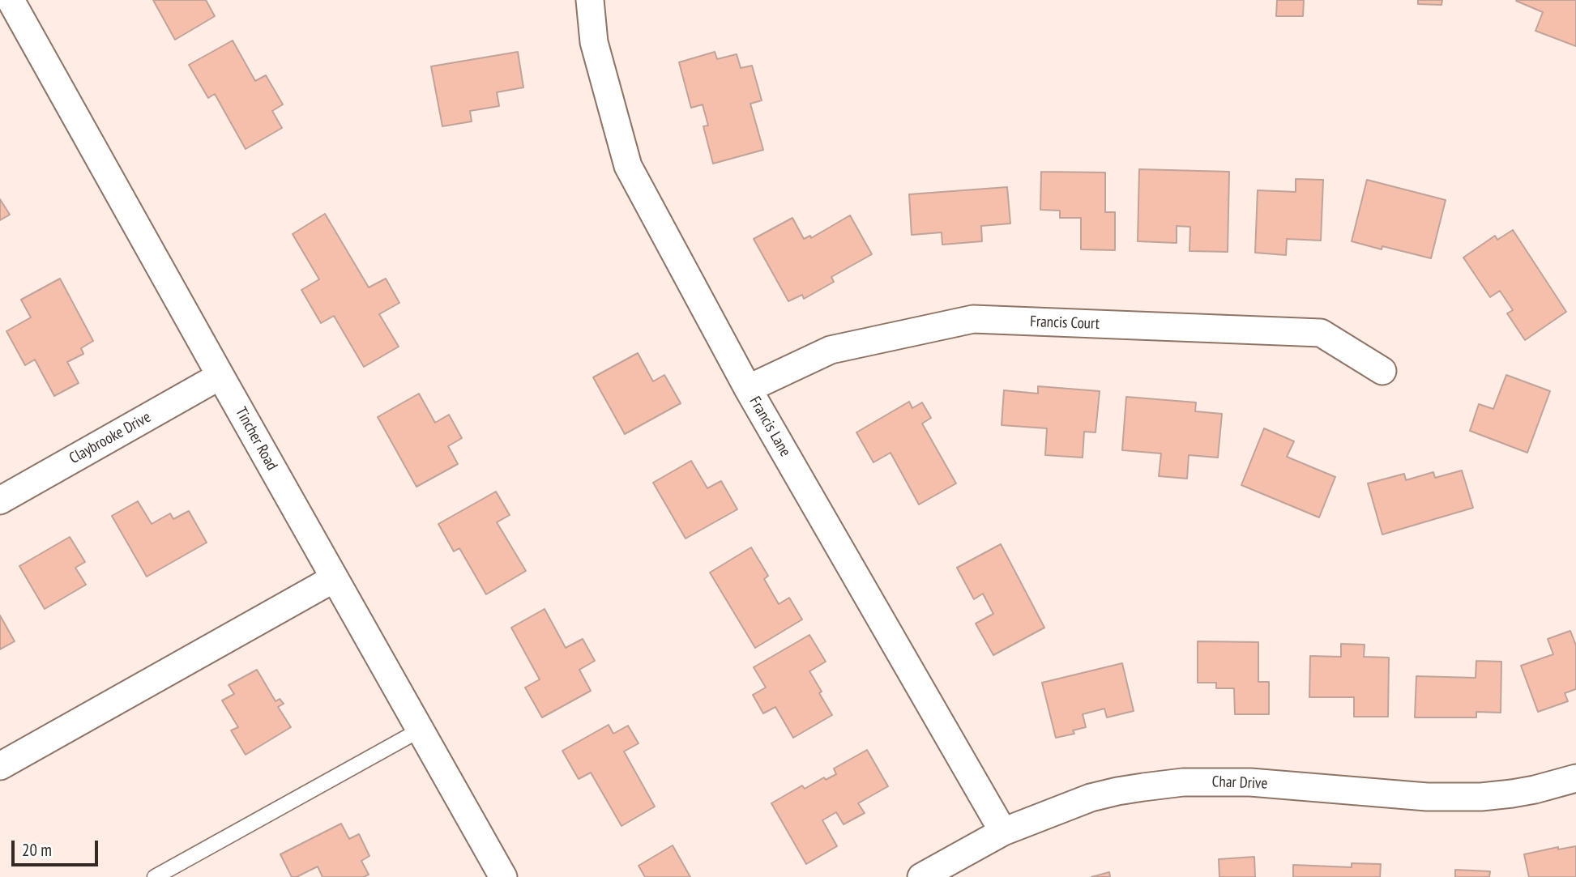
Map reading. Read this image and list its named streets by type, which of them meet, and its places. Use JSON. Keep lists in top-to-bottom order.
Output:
{
  "streets": {
    "street": [
      "Francis Court",
      "Francis Lane",
      "Claybrooke Drive",
      "Tincher Road",
      "Char Drive"
    ]
  },
  "crossings": [
    ["Francis Court", "Francis Lane"],
    ["Francis Lane", "Char Drive"],
    ["Claybrooke Drive", "Tincher Road"]
  ],
  "scale_bar": "20 m"
}
